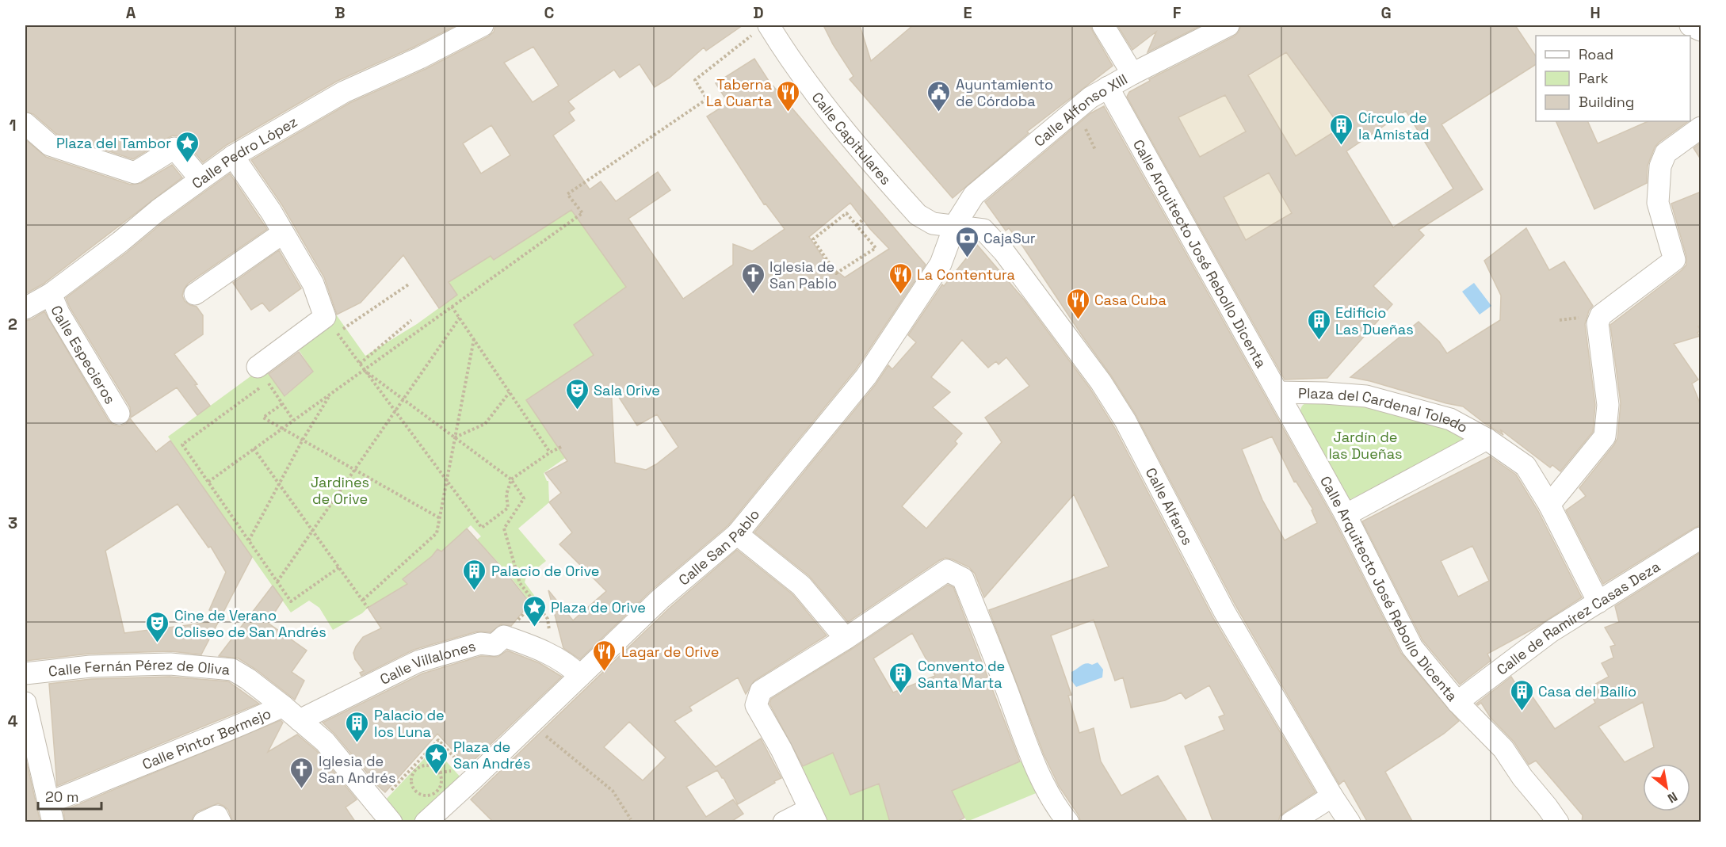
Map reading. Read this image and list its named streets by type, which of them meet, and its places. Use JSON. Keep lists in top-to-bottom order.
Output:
{
  "streets": {
    "street": [
      "Calle Alfonso XIII",
      "Calle Capitulares",
      "Calle Pedro López",
      "Calle Arquitecto José Rebollo Dicenta",
      "Calle Especieros",
      "Plaza del Cardenal Toledo",
      "Calle Alfaros",
      "Calle San Pablo",
      "Calle de Ramírez Casas Deza",
      "Calle Villalones",
      "Calle Fernán Pérez de Oliva",
      "Calle Pintor Bermejo"
    ]
  },
  "crossings": [
    ["Calle Alfonso XIII", "Calle Capitulares"],
    ["Calle Alfonso XIII", "Calle Arquitecto José Rebollo Dicenta"],
    ["Calle Alfonso XIII", "Calle Alfaros"],
    ["Calle Alfonso XIII", "Calle San Pablo"],
    ["Calle Capitulares", "Calle Alfaros"],
    ["Calle Capitulares", "Calle San Pablo"],
    ["Calle Pedro López", "Calle Especieros"],
    ["Calle Arquitecto José Rebollo Dicenta", "Plaza del Cardenal Toledo"],
    ["Calle Arquitecto José Rebollo Dicenta", "Calle de Ramírez Casas Deza"],
    ["Plaza del Cardenal Toledo", "Calle de Ramírez Casas Deza"],
    ["Calle Alfaros", "Calle San Pablo"],
    ["Calle San Pablo", "Calle Villalones"],
    ["Calle Villalones", "Calle Fernán Pérez de Oliva"],
    ["Calle Fernán Pérez de Oliva", "Calle Pintor Bermejo"]
  ],
  "parks": ["Jardín de las Dueñas", "Jardines de Orive"],
  "places": {
    "restaurant": [
      "Taberna La Cuarta",
      "La Contentura",
      "Casa Cuba",
      "Lagar de Orive"
    ],
    "public building": ["Ayuntamiento de Córdoba"],
    "building": [
      "Círculo de la Amistad",
      "Edificio Las Dueñas",
      "Palacio de Orive",
      "Convento de Santa Marta",
      "Casa del Bailío",
      "Palacio de los Luna"
    ],
    "place": ["Plaza del Tambor", "Plaza de Orive", "Plaza de San Andrés"],
    "bank": ["CajaSur"],
    "church": ["Iglesia de San Pablo", "Iglesia de San Andrés"],
    "theatre": ["Sala Orive", "Cine de Verano Coliseo de San Andrés"]
  },
  "legend": ["Road", "Park", "Building"],
  "scale_bar": "20 m",
  "north": "bottom right",
  "grid": {
    "columns": [
      "A",
      "B",
      "C",
      "D",
      "E",
      "F",
      "G",
      "H"
    ],
    "rows": [
      "1",
      "2",
      "3",
      "4"
    ]
  }
}
